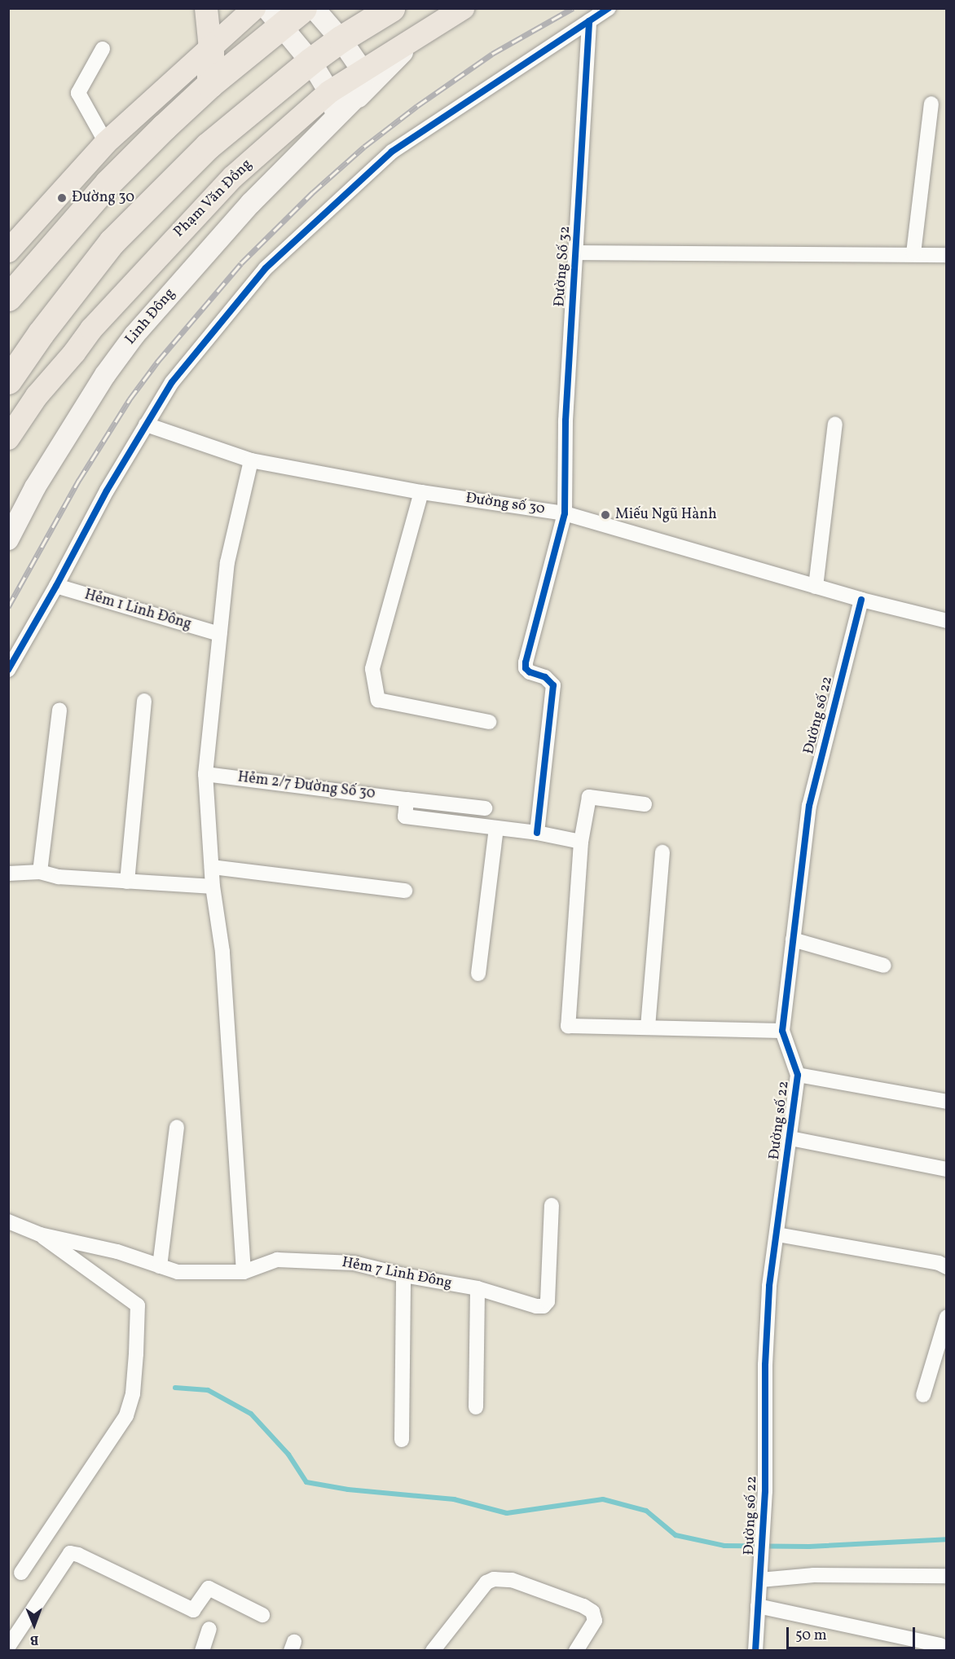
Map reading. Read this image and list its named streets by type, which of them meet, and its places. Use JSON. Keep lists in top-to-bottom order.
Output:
{
  "streets": {
    "main road": ["Phạm Văn Đồng"],
    "street": [
      "Đường Số 32",
      "Linh Đông",
      "Đường số 30",
      "Hẻm 1 Linh Đông",
      "Đường số 22",
      "Hẻm 2/7 Đường Số 30",
      "Hẻm 7 Linh Đông"
    ]
  },
  "crossings": [
    ["Phạm Văn Đồng", "Linh Đông"],
    ["Đường Số 32", "Đường số 30"],
    ["Đường số 30", "Đường số 22"]
  ],
  "places": ["Đường 30", "Miếu Ngũ Hành"],
  "scale_bar": "50 m",
  "north": "bottom"
}
